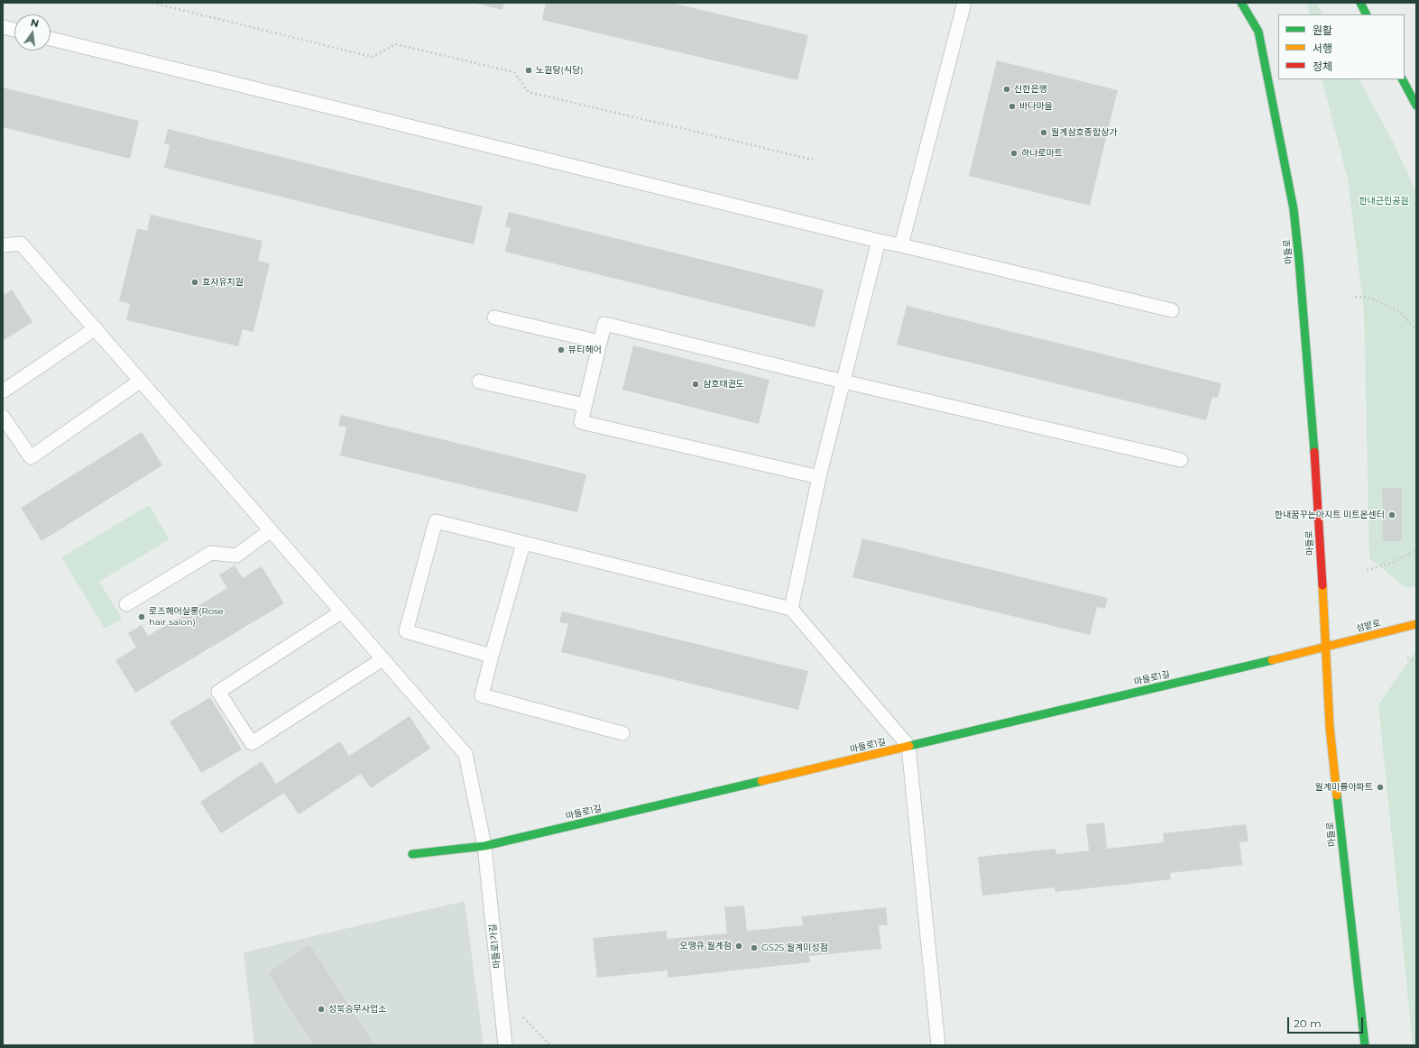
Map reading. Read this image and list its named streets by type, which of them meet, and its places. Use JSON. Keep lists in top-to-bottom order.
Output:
{
  "streets": {
    "main road": ["마들로", "섬밭로", "마들로1길"],
    "lane": ["마들로1가길"]
  },
  "crossings": [
    ["마들로", "섬밭로"],
    ["마들로", "마들로1길"],
    ["섬밭로", "마들로1길"],
    ["마들로1길", "마들로1가길"]
  ],
  "parks": ["한내근린공원"],
  "places": [
    "노원탕(식당)",
    "신한은행",
    "바다마을",
    "월계삼호종합상가",
    "하나로마트",
    "효자유치원",
    "뷰티헤어",
    "삼호태권도",
    "한내꿈꾸는아지트 미트온센터",
    "로즈헤어살롱(Rose hair salon)",
    "월계미륭아파트",
    "오땡큐 월계점",
    "GS25 월계미성점",
    "성북승무사업소"
  ],
  "legend": ["원활", "서행", "정체"],
  "scale_bar": "20 m",
  "north": "top"
}
